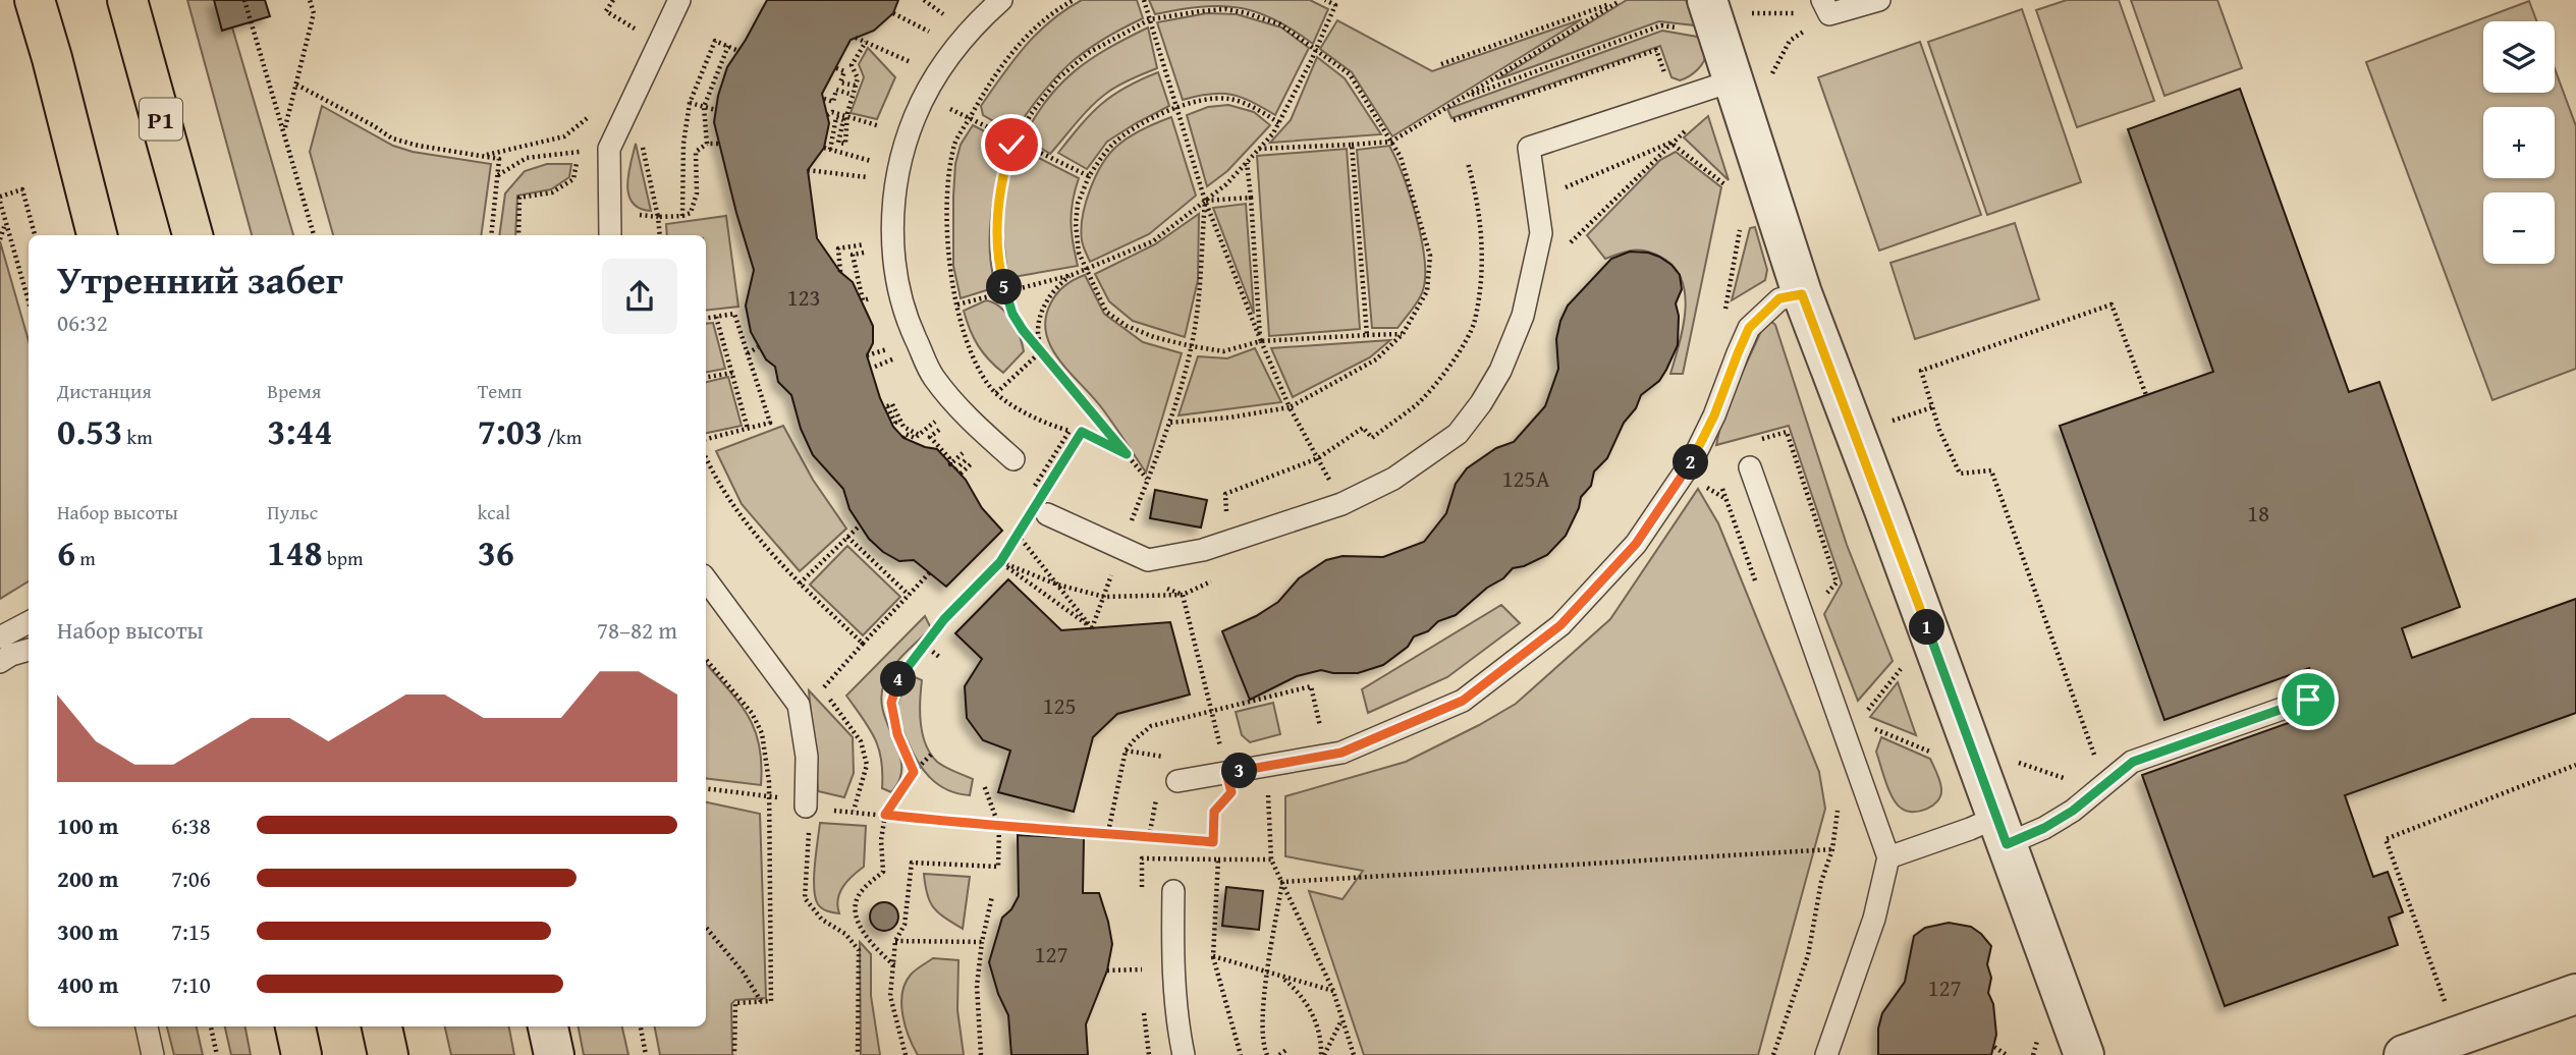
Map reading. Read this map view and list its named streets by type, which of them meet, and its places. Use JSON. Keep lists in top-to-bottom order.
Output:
{
  "streets": {
    "main road": ["Р1"]
  },
  "house_numbers": [
    "123",
    "125А",
    "18",
    "125",
    "127",
    "127"
  ],
  "page": {
    "map_buttons": ["+", "−"],
    "heading": ["Утренний забег", "06:32"],
    "pins": [
      "5",
      "2",
      "1",
      "4",
      "3"
    ],
    "stats": [
      ["Дистанция", "0.53 km"],
      ["Время", "3:44"],
      ["Темп", "7:03 /km"],
      ["Набор высоты", "6 m"],
      ["Пульс", "148 bpm"],
      ["kcal", "36"]
    ],
    "chart": ["Набор высоты", "78–82 m"],
    "list": [
      {
        "name": "100 m",
        "note": "6:38"
      },
      {
        "name": "200 m",
        "note": "7:06"
      },
      {
        "name": "300 m",
        "note": "7:15"
      },
      {
        "name": "400 m",
        "note": "7:10"
      }
    ]
  }
}
